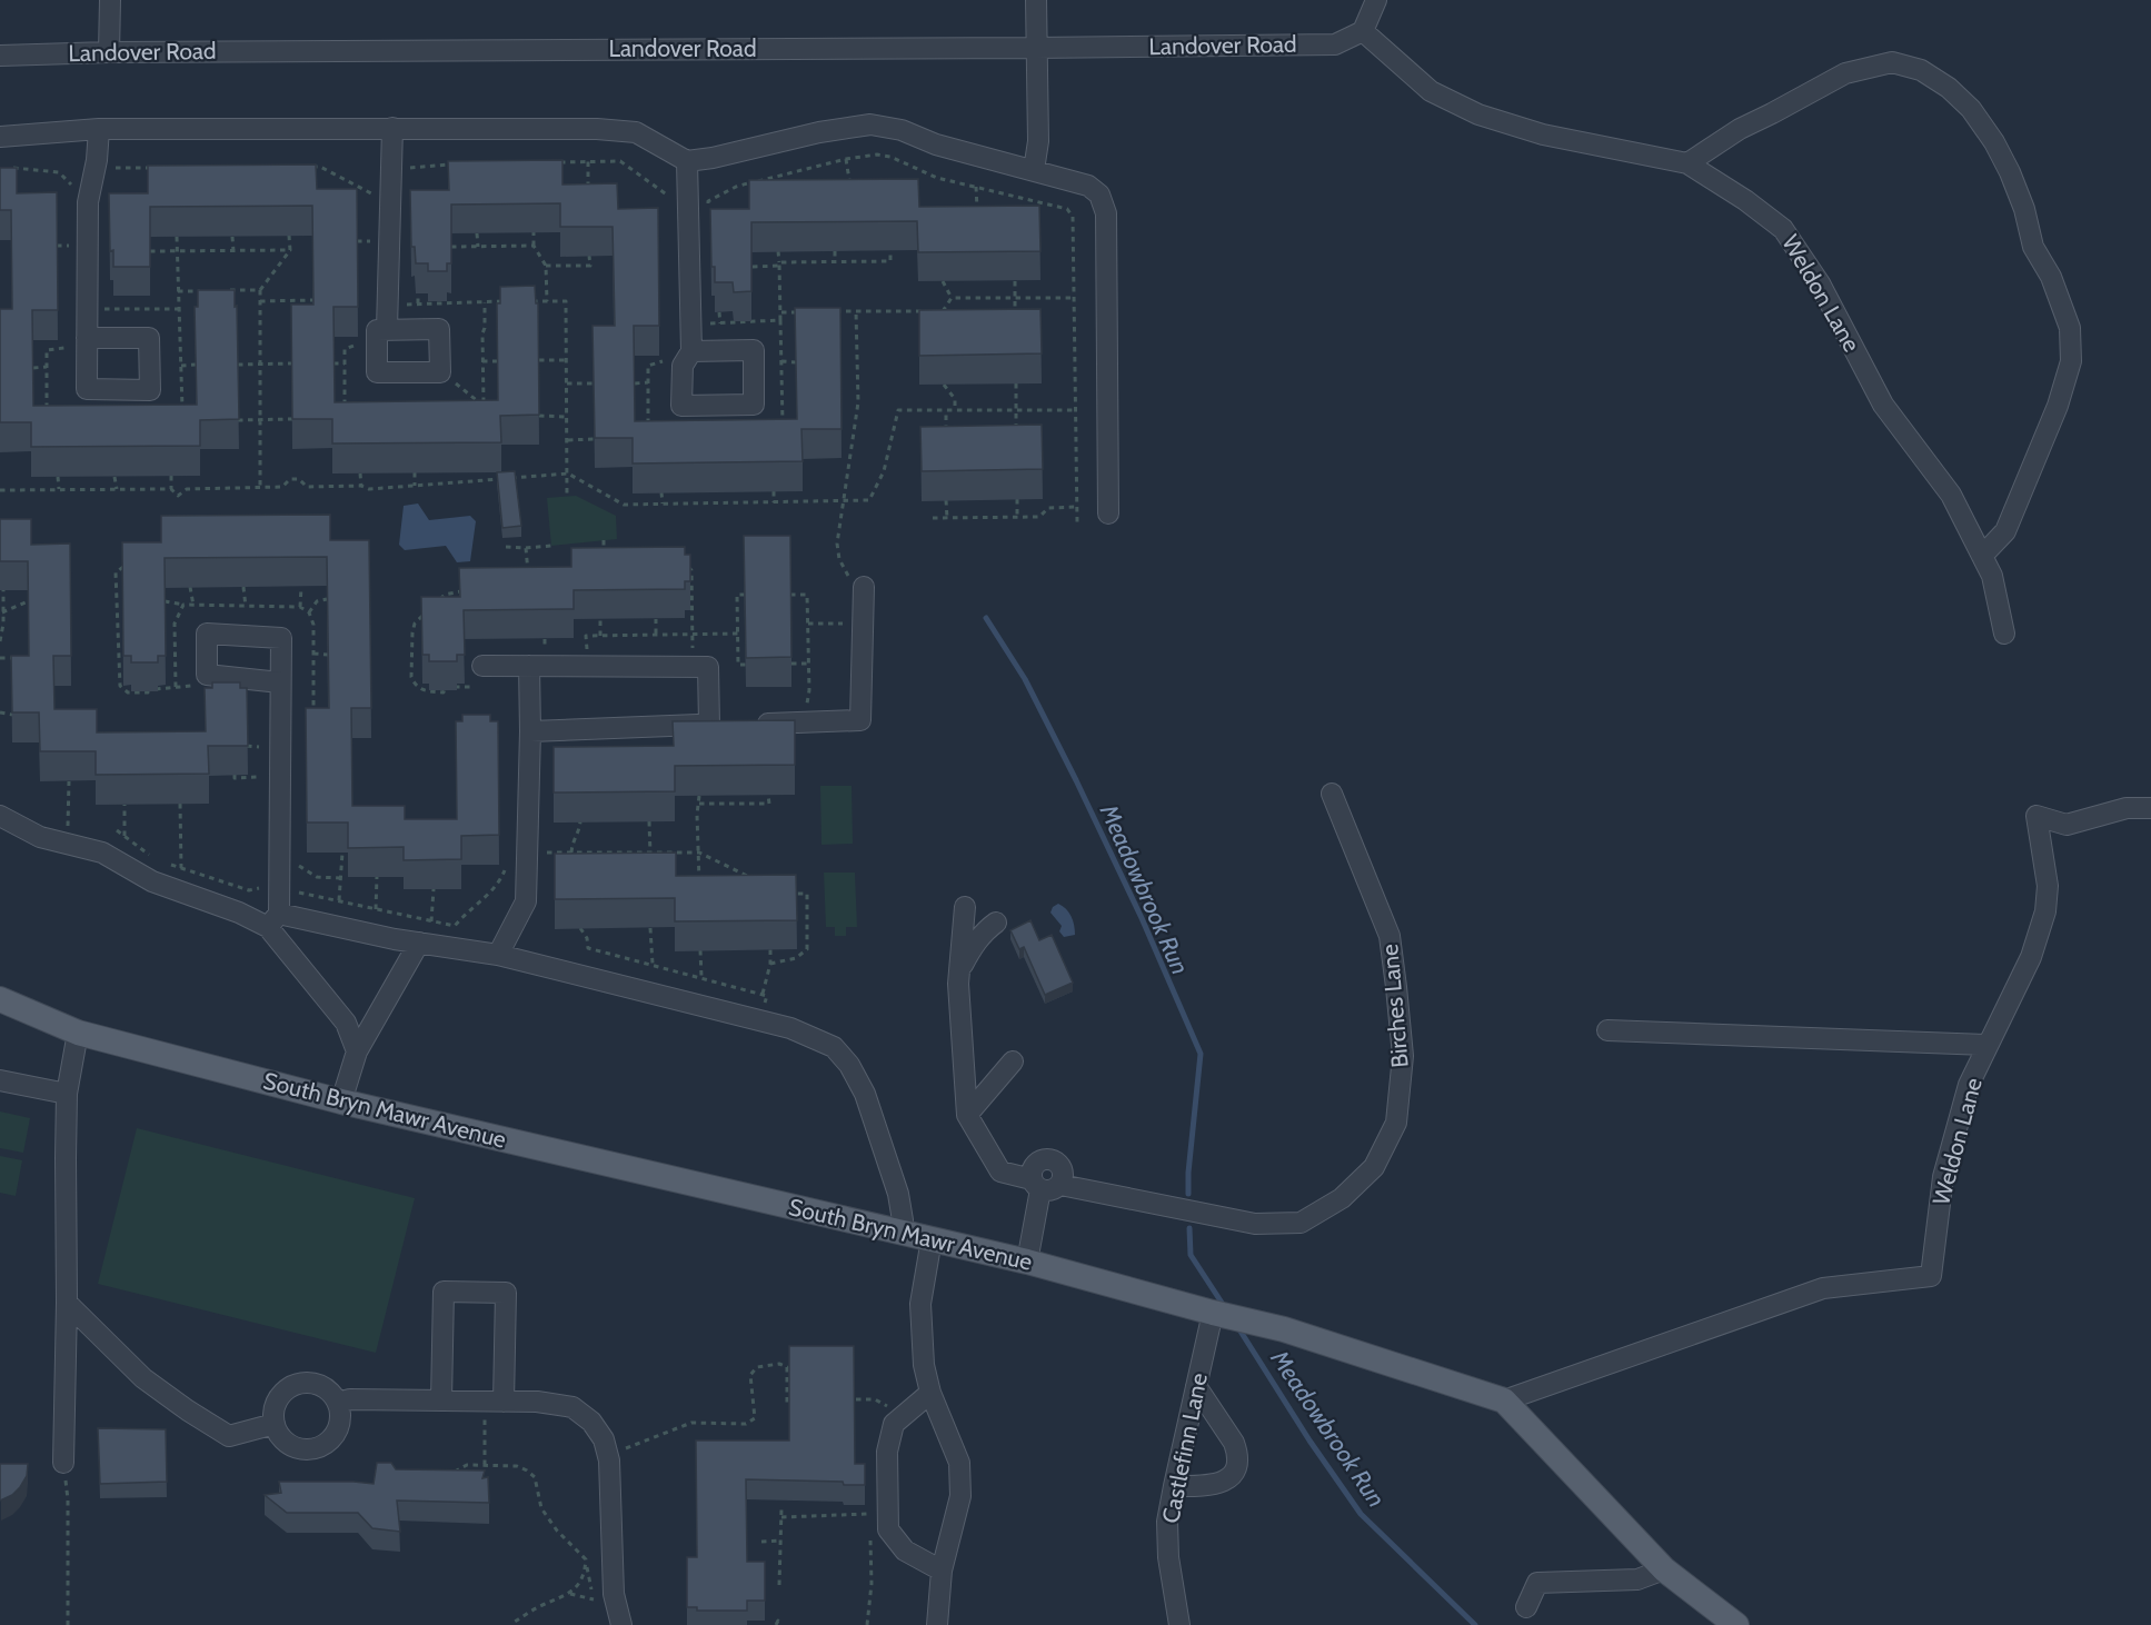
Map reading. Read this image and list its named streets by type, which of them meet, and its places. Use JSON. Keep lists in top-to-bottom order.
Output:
{
  "streets": {
    "main road": ["South Bryn Mawr Avenue"],
    "street": [
      "Landover Road",
      "Weldon Lane",
      "Birches Lane",
      "Castlefinn Lane"
    ]
  },
  "crossings": [
    ["Landover Road", "Weldon Lane"],
    ["Weldon Lane", "South Bryn Mawr Avenue"],
    ["South Bryn Mawr Avenue", "Castlefinn Lane"]
  ],
  "water": ["Meadowbrook Run"]
}
